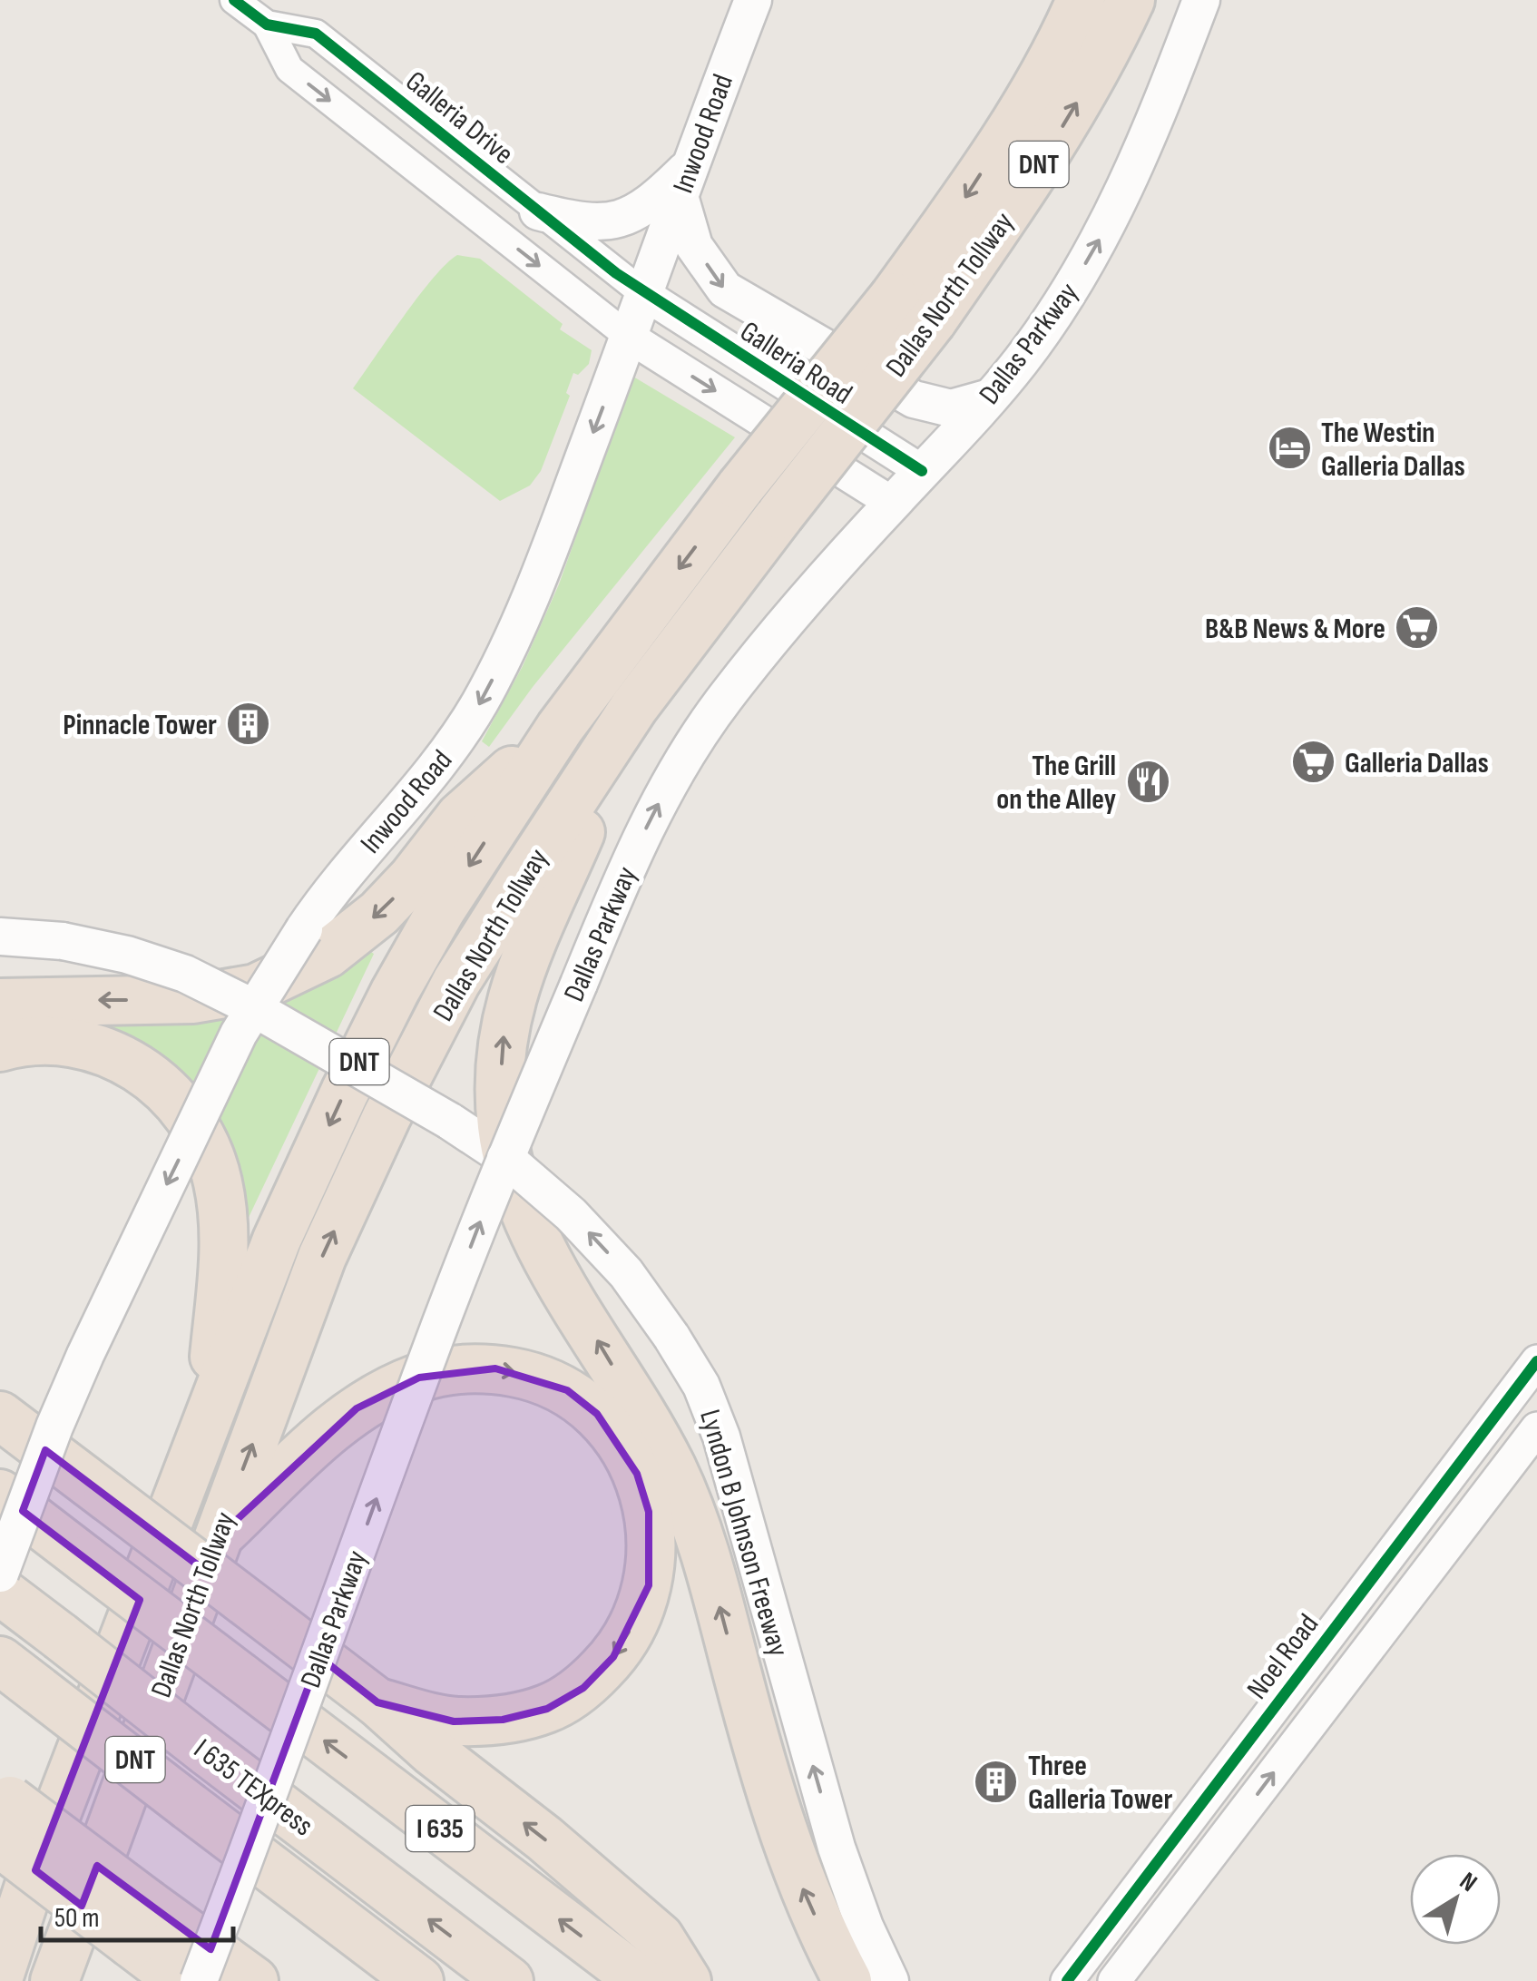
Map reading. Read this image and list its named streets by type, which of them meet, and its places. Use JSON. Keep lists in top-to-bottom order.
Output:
{
  "streets": {
    "highway": [
      "DNT",
      "Dallas North Tollway",
      "I 635 TEXpress",
      "I 635"
    ],
    "main road": ["Inwood Road", "Dallas Parkway", "Lyndon B Johnson Freeway"],
    "street": ["Galleria Drive", "Galleria Road", "Noel Road"]
  },
  "crossings": [
    ["Galleria Drive", "Inwood Road"],
    ["Galleria Drive", "Galleria Road"],
    ["Inwood Road", "Galleria Road"],
    ["Inwood Road", "Lyndon B Johnson Freeway"],
    ["Dallas Parkway", "Galleria Road"],
    ["Dallas Parkway", "Lyndon B Johnson Freeway"]
  ],
  "one_way": ["Inwood Road", "Dallas Parkway", "Lyndon B Johnson Freeway"],
  "places": {
    "hotel": ["The Westin Galleria Dallas"],
    "supermarket": ["B&B News & More", "Galleria Dallas"],
    "building": ["Pinnacle Tower", "Three Galleria Tower"],
    "restaurant": ["The Grill on the Alley"]
  },
  "scale_bar": "50 m",
  "north": "top right"
}
